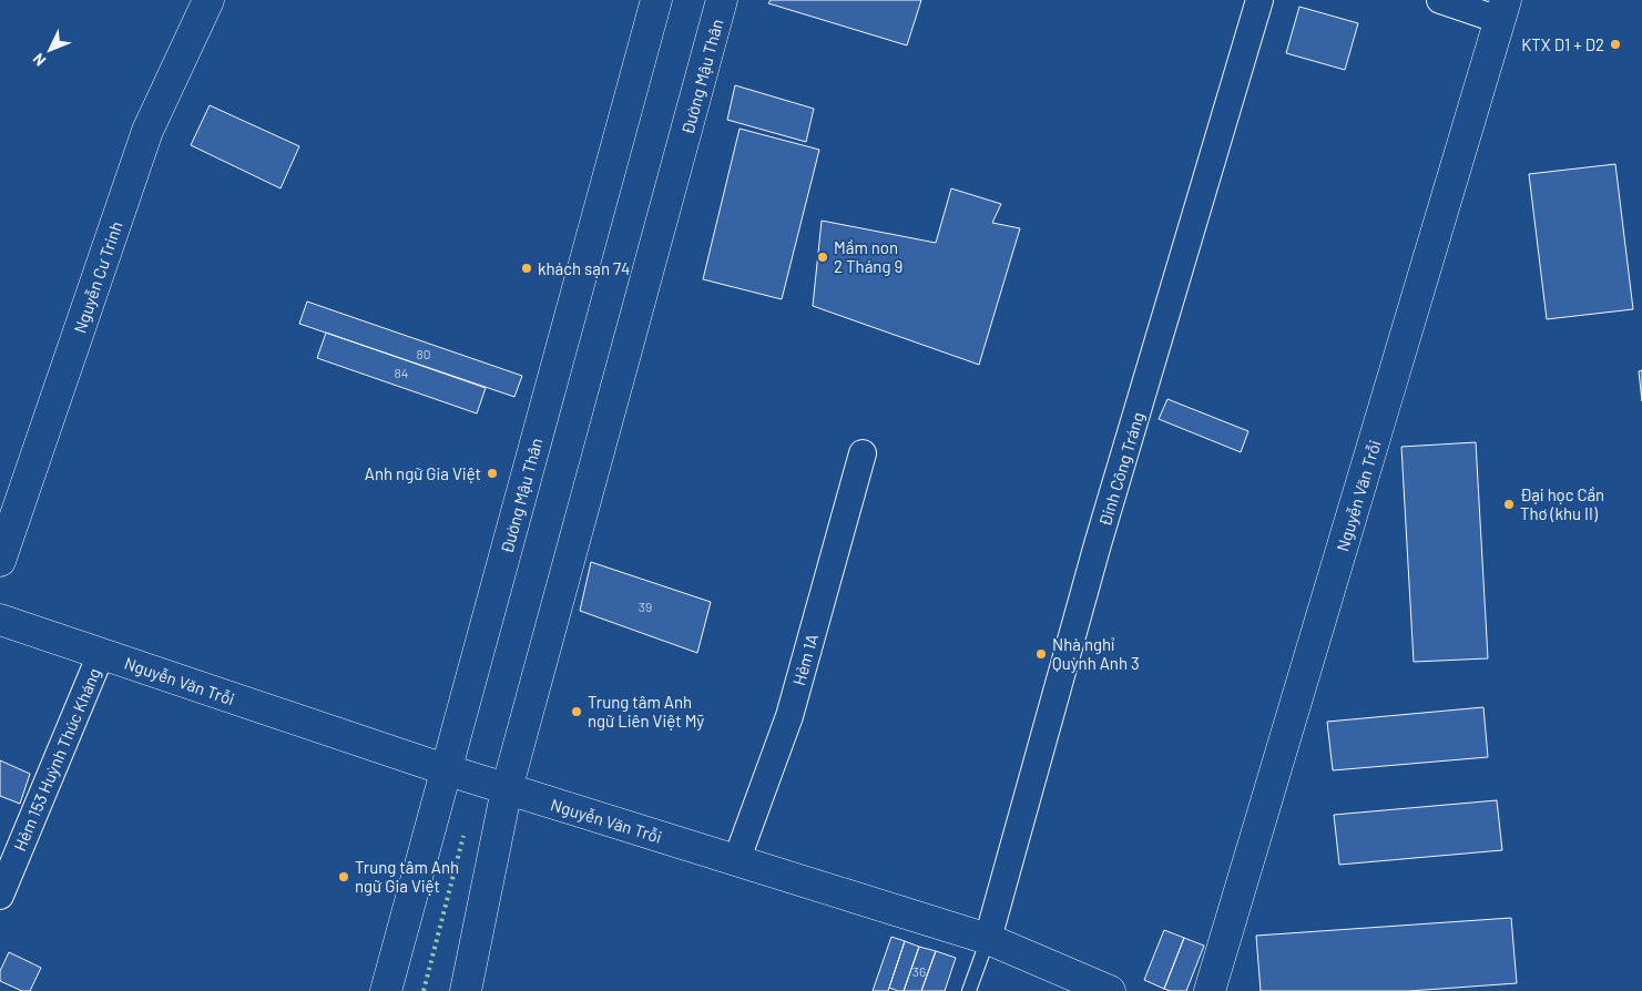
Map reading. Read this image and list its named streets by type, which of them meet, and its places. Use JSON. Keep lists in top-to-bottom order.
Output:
{
  "streets": {
    "street": [
      "Đường Mậu Thân",
      "Nguyễn Cư Trinh",
      "Đinh Công Tráng",
      "Nguyễn Văn Trỗi",
      "Hẻm 1A",
      "Hẻm 153 Huỳnh Thúc Kháng"
    ]
  },
  "crossings": [
    ["Đường Mậu Thân", "Nguyễn Văn Trỗi"],
    ["Đinh Công Tráng", "Nguyễn Văn Trỗi"],
    ["Nguyễn Văn Trỗi", "Hẻm 1A"],
    ["Nguyễn Văn Trỗi", "Hẻm 153 Huỳnh Thúc Kháng"]
  ],
  "places": [
    "KTX D1 + D2",
    "Mầm non 2 Tháng 9",
    "khách sạn 74",
    "Anh ngữ Gia Việt",
    "Đại học Cần Thơ (khu II)",
    "Nhà nghỉ Quỳnh Anh 3",
    "Trung tâm Anh ngữ Liên Việt Mỹ",
    "Trung tâm Anh ngữ Gia Việt"
  ],
  "house_numbers": [
    "80",
    "84",
    "39",
    "36"
  ],
  "north": "bottom left"
}
